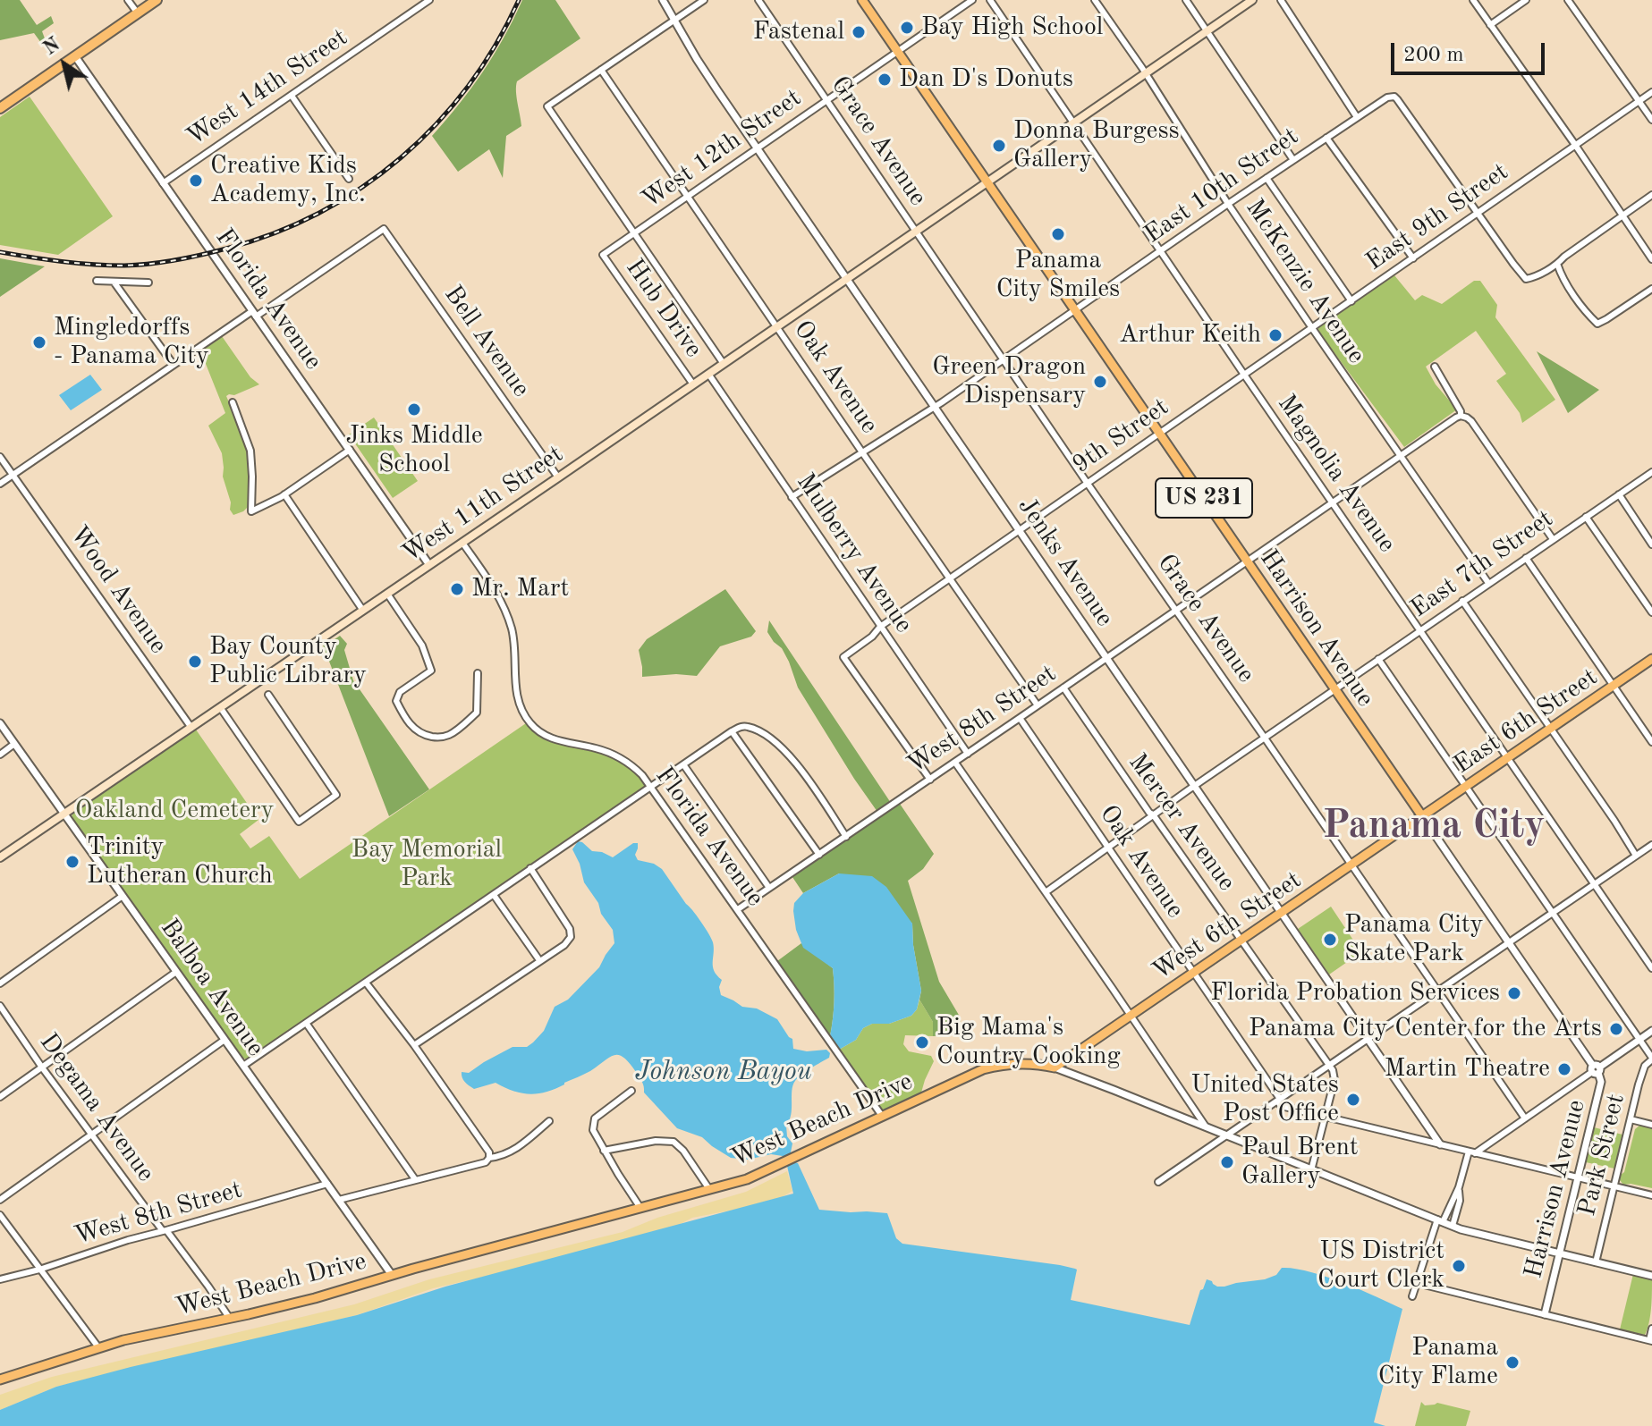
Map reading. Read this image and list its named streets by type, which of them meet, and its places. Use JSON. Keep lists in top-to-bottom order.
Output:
{
  "streets": {
    "main road": [
      "US 231",
      "West 11th Street",
      "Harrison Avenue",
      "East 6th Street",
      "West 6th Street",
      "West Beach Drive"
    ],
    "street": [
      "West 14th Street",
      "Grace Avenue",
      "West 12th Street",
      "East 10th Street",
      "East 9th Street",
      "McKenzie Avenue",
      "Florida Avenue",
      "Hub Drive",
      "Bell Avenue",
      "Oak Avenue",
      "9th Street",
      "Magnolia Avenue",
      "Mulberry Avenue",
      "Jenks Avenue",
      "East 7th Street",
      "Wood Avenue",
      "West 8th Street",
      "Mercer Avenue",
      "Balboa Avenue",
      "Degama Avenue",
      "Park Street"
    ]
  },
  "crossings": [
    ["West 14th Street", "Florida Avenue"],
    ["Grace Avenue", "West 12th Street"],
    ["Grace Avenue", "East 10th Street"],
    ["Grace Avenue", "9th Street"],
    ["Grace Avenue", "West 11th Street"],
    ["Grace Avenue", "East 7th Street"],
    ["Grace Avenue", "West 8th Street"],
    ["Grace Avenue", "West 6th Street"],
    ["West 12th Street", "Hub Drive"],
    ["West 12th Street", "Oak Avenue"],
    ["West 12th Street", "Jenks Avenue"],
    ["West 12th Street", "Harrison Avenue"],
    ["East 10th Street", "East 9th Street"],
    ["East 10th Street", "McKenzie Avenue"],
    ["East 10th Street", "Oak Avenue"],
    ["East 10th Street", "Magnolia Avenue"],
    ["East 10th Street", "Mulberry Avenue"],
    ["East 10th Street", "Jenks Avenue"],
    ["East 10th Street", "Harrison Avenue"],
    ["East 9th Street", "McKenzie Avenue"],
    ["East 9th Street", "9th Street"],
    ["East 9th Street", "Magnolia Avenue"],
    ["McKenzie Avenue", "West 11th Street"],
    ["McKenzie Avenue", "East 7th Street"],
    ["McKenzie Avenue", "West 8th Street"],
    ["Florida Avenue", "Bell Avenue"],
    ["Florida Avenue", "West 11th Street"],
    ["Florida Avenue", "West 8th Street"],
    ["Florida Avenue", "West Beach Drive"],
    ["Hub Drive", "West 11th Street"],
    ["Bell Avenue", "West 11th Street"],
    ["Oak Avenue", "9th Street"],
    ["Oak Avenue", "West 11th Street"],
    ["Oak Avenue", "East 7th Street"],
    ["Oak Avenue", "West 8th Street"],
    ["Oak Avenue", "West 6th Street"],
    ["9th Street", "Magnolia Avenue"],
    ["9th Street", "Mulberry Avenue"],
    ["9th Street", "Jenks Avenue"],
    ["9th Street", "Harrison Avenue"],
    ["Magnolia Avenue", "West 11th Street"],
    ["Magnolia Avenue", "East 7th Street"],
    ["Magnolia Avenue", "West 8th Street"],
    ["Magnolia Avenue", "East 6th Street"],
    ["West 11th Street", "Mulberry Avenue"],
    ["West 11th Street", "Jenks Avenue"],
    ["West 11th Street", "Wood Avenue"],
    ["West 11th Street", "Harrison Avenue"],
    ["West 11th Street", "Balboa Avenue"],
    ["Mulberry Avenue", "West 8th Street"],
    ["Jenks Avenue", "East 7th Street"],
    ["Jenks Avenue", "West 8th Street"],
    ["Jenks Avenue", "West 6th Street"],
    ["East 7th Street", "Harrison Avenue"],
    ["East 7th Street", "Mercer Avenue"],
    ["Harrison Avenue", "West 8th Street"],
    ["Harrison Avenue", "East 6th Street"],
    ["Harrison Avenue", "West 6th Street"],
    ["Harrison Avenue", "West Beach Drive"],
    ["West 8th Street", "Mercer Avenue"],
    ["West 8th Street", "Balboa Avenue"],
    ["West 8th Street", "Degama Avenue"],
    ["East 6th Street", "West 6th Street"],
    ["Mercer Avenue", "West 6th Street"],
    ["West 6th Street", "West Beach Drive"],
    ["Balboa Avenue", "West Beach Drive"],
    ["Degama Avenue", "West Beach Drive"],
    ["West Beach Drive", "Park Street"]
  ],
  "districts": ["Panama City"],
  "water": ["Johnson Bayou"],
  "parks": ["Oakland Cemetery", "Bay Memorial Park"],
  "places": [
    "Bay High School",
    "Fastenal",
    "Dan D's Donuts",
    "Donna Burgess Gallery",
    "Creative Kids Academy, Inc.",
    "Panama City Smiles",
    "Arthur Keith",
    "Mingledorffs - Panama City",
    "Green Dragon Dispensary",
    "Jinks Middle School",
    "Mr. Mart",
    "Bay County Public Library",
    "Trinity Lutheran Church",
    "Panama City Skate Park",
    "Florida Probation Services",
    "Panama City Center for the Arts",
    "Big Mama's Country Cooking",
    "Martin Theatre",
    "United States Post Office",
    "Paul Brent Gallery",
    "US District Court Clerk",
    "Panama City Flame"
  ],
  "scale_bar": "200 m",
  "north": "top left"
}
